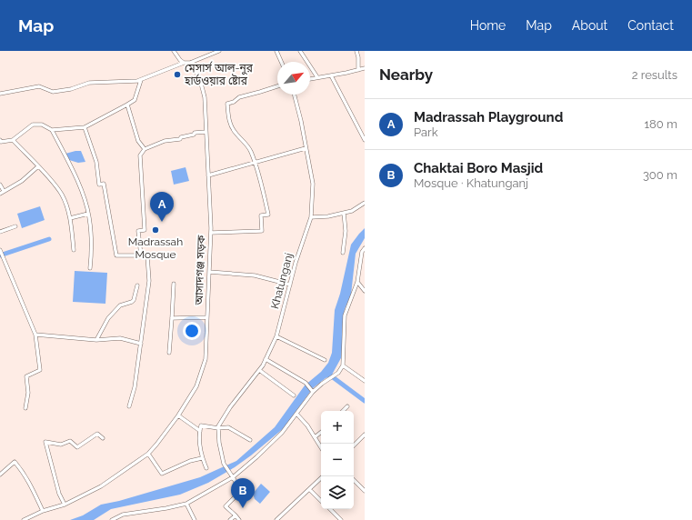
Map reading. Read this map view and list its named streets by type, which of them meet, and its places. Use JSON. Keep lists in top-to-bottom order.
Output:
{
  "streets": {
    "street": ["আসাদগঞ্জ সড়ক", "Khatunganj"]
  },
  "places": ["মেসার্স আল-নুর হার্ডওয়ার ষ্টোর", "Madrassah Mosque"],
  "north": "top right",
  "page": {
    "header": "Map",
    "nav": [
      "Home",
      "Map",
      "About",
      "Contact"
    ],
    "heading": ["Nearby", "2 results"],
    "list": [
      {
        "mark": "A",
        "name": "Madrassah Playground",
        "note": "Park",
        "value": "180 m"
      },
      {
        "mark": "B",
        "name": "Chaktai Boro Masjid",
        "note": "Mosque · Khatunganj",
        "value": "300 m"
      }
    ],
    "pins": ["A", "B"],
    "map_buttons": ["+", "−"]
  }
}
